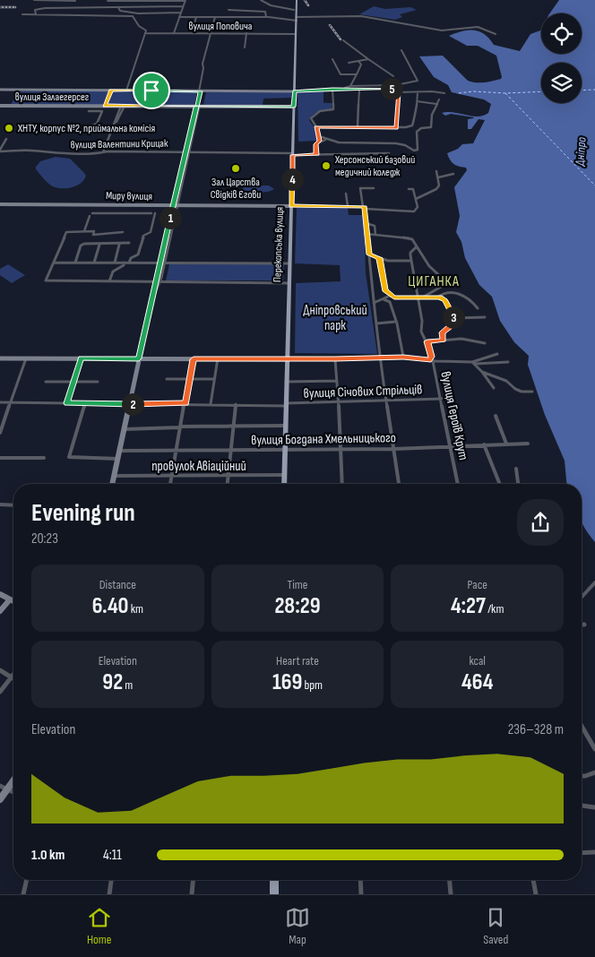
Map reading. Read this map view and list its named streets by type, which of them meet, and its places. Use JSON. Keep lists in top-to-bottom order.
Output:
{
  "streets": {
    "main road": ["Перекопська вулиця"],
    "street": [
      "вулиця Поповича",
      "вулиця Залаегерсег",
      "вулиця Валентини Крицак",
      "Миру вулиця",
      "вулиця Січових Стрільців",
      "вулиця Героїв Крут",
      "вулиця Богдана Хмельницького",
      "провулок Авіаційний"
    ]
  },
  "crossings": [
    ["вулиця Поповича", "Перекопська вулиця"],
    ["вулиця Залаегерсег", "Перекопська вулиця"],
    ["вулиця Валентини Крицак", "Перекопська вулиця"],
    ["Миру вулиця", "Перекопська вулиця"],
    ["Перекопська вулиця", "вулиця Січових Стрільців"],
    ["Перекопська вулиця", "вулиця Богдана Хмельницького"],
    ["Перекопська вулиця", "провулок Авіаційний"],
    ["вулиця Січових Стрільців", "вулиця Героїв Крут"],
    ["вулиця Героїв Крут", "вулиця Богдана Хмельницького"]
  ],
  "districts": ["ЦИГАНКА"],
  "water": ["Дніпро"],
  "parks": ["Дніпровський парк"],
  "places": ["ХНТУ, корпус №2, приймальна комісія", "Херсонський базовий медичний коледж", "Зал Царства Свідків Єгови"],
  "page": {
    "pins": [
      "5",
      "4",
      "1",
      "3",
      "2"
    ],
    "heading": ["Evening run", "20:23"],
    "stats": [
      ["Distance", "6.40 km"],
      ["Time", "28:29"],
      ["Pace", "4:27 /km"],
      ["Elevation", "92 m"],
      ["Heart rate", "169 bpm"],
      ["kcal", "464"]
    ],
    "chart": ["Elevation", "236–328 m"],
    "list": [
      {
        "name": "1.0 km",
        "note": "4:11"
      }
    ],
    "tabs": ["Home", "Map", "Saved"]
  }
}
